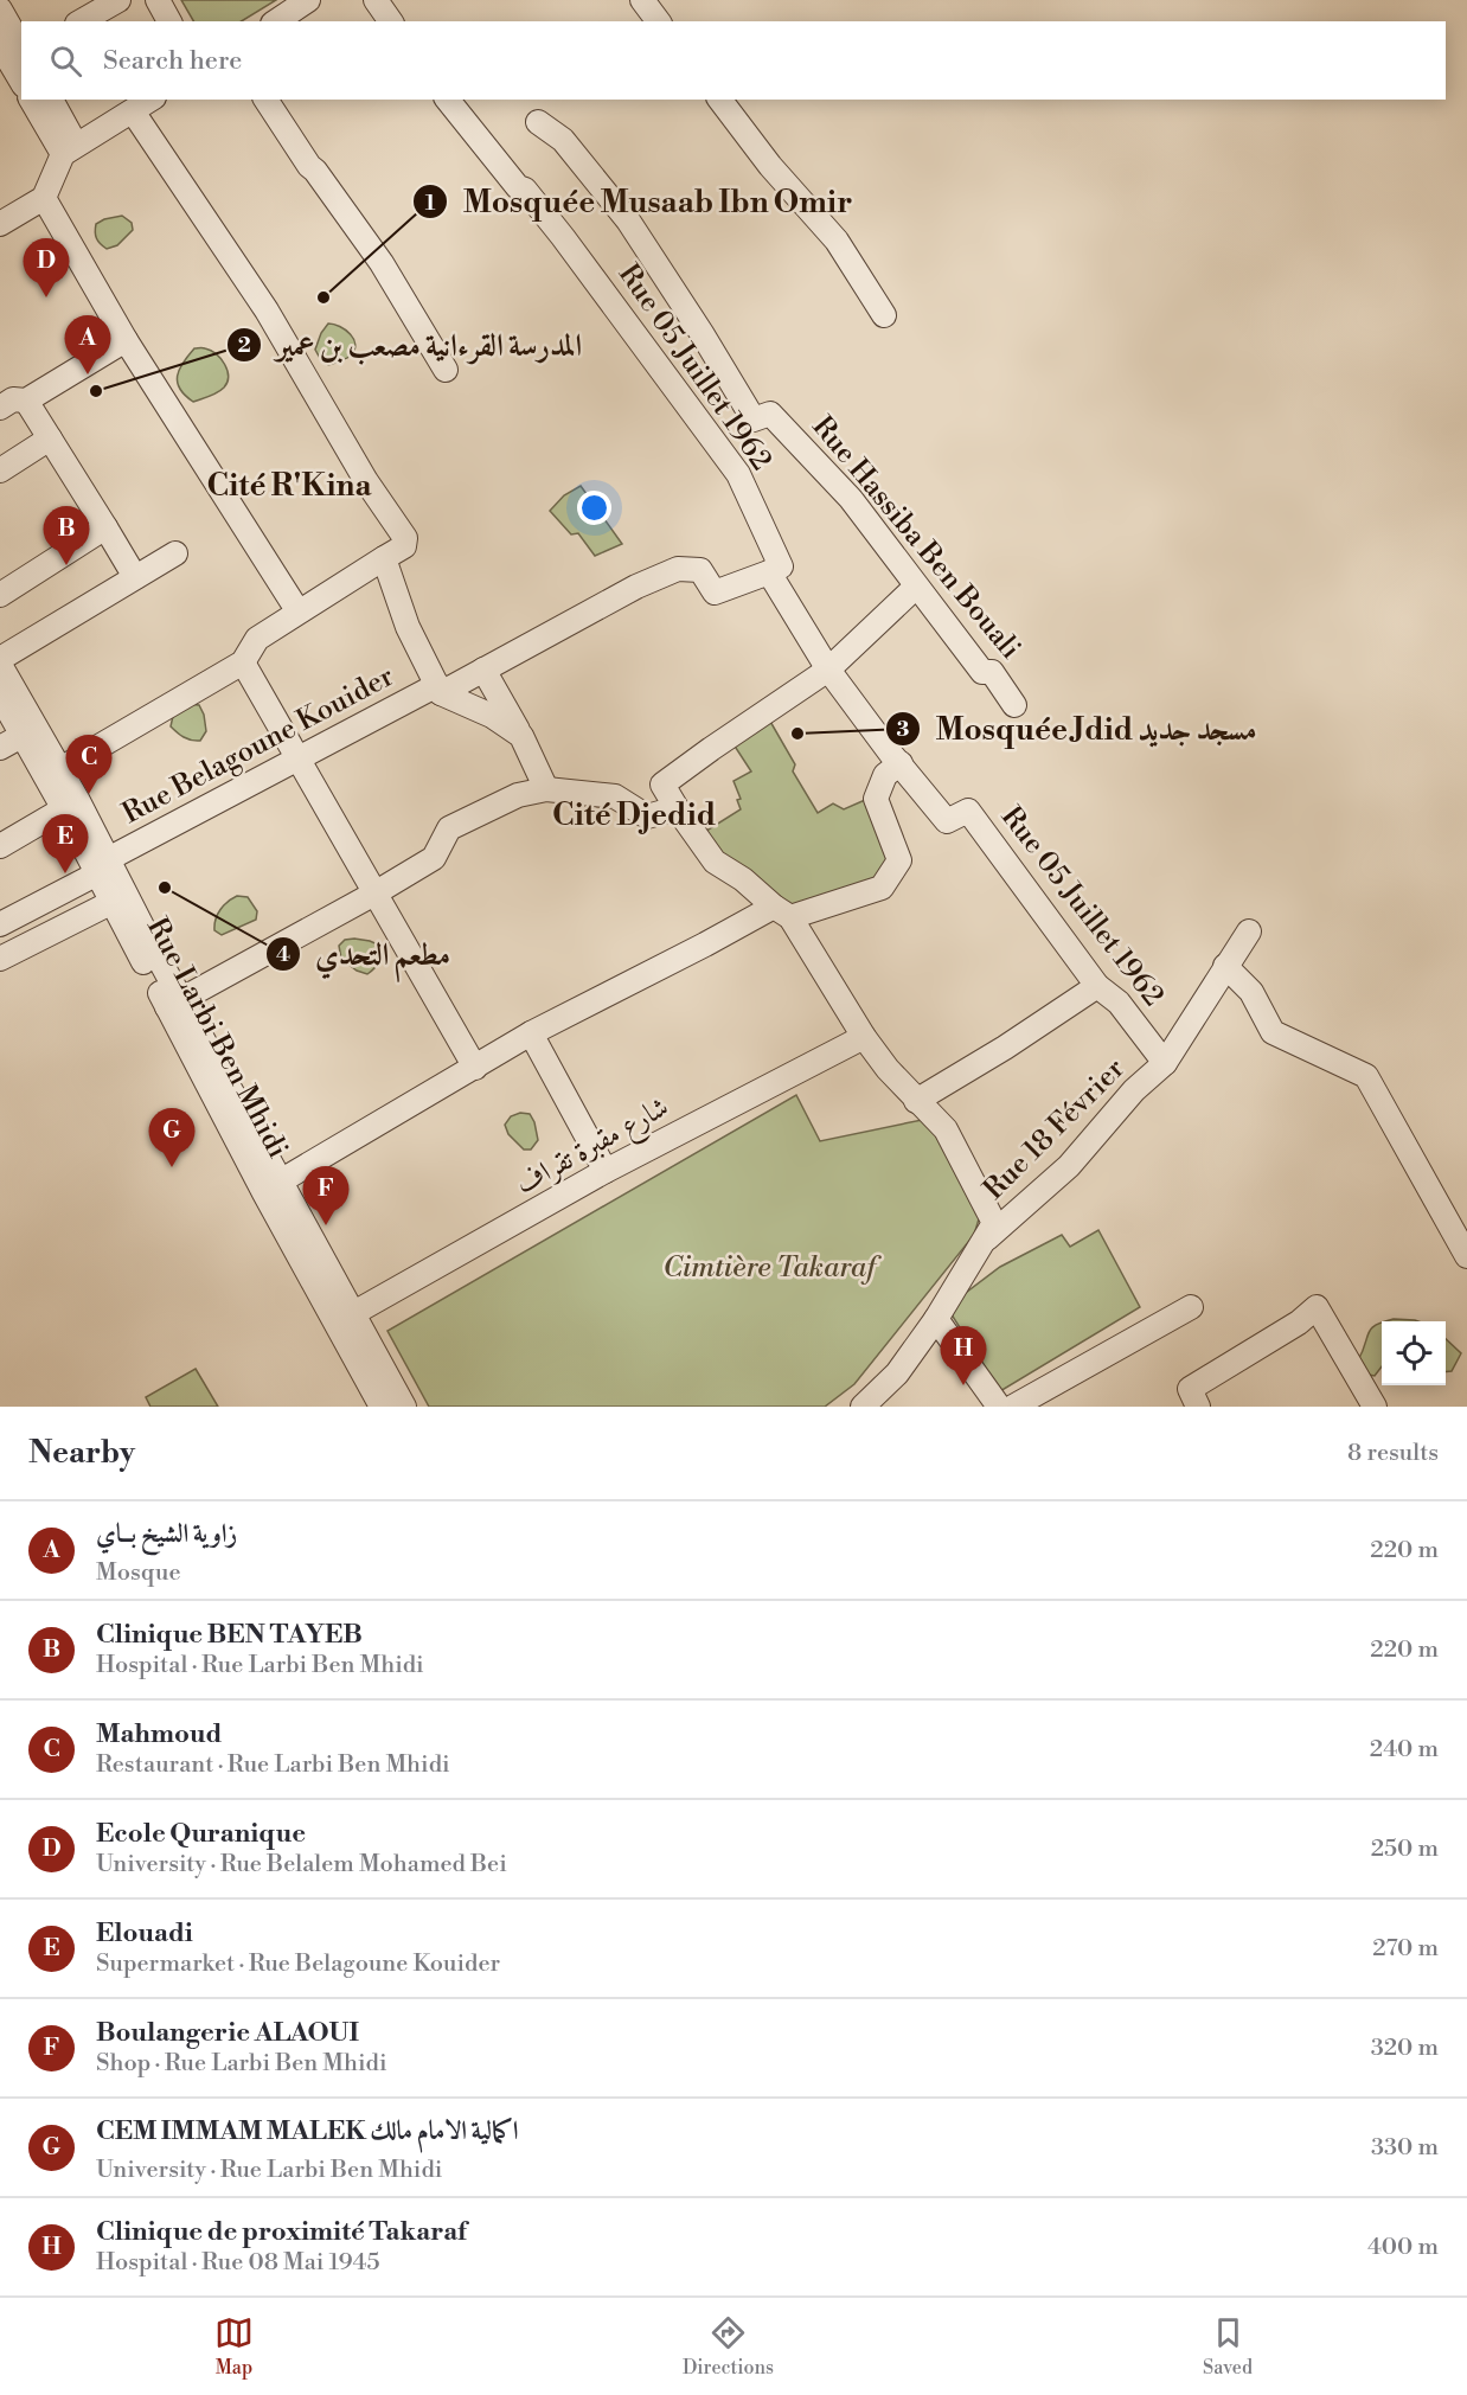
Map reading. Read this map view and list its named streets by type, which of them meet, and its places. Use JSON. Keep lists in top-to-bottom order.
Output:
{
  "streets": {
    "street": [
      "Rue 05 Juillet 1962",
      "Rue Hassiba Ben Bouali",
      "Rue Belagoune Kouider",
      "Rue Larbi Ben Mhidi",
      "Rue 18 Février",
      "شارع مقبرة تقراف"
    ]
  },
  "crossings": [
    ["Rue 05 Juillet 1962", "Rue Belagoune Kouider"],
    ["Rue 05 Juillet 1962", "Rue 18 Février"],
    ["Rue Belagoune Kouider", "Rue Larbi Ben Mhidi"],
    ["Rue Larbi Ben Mhidi", "شارع مقبرة تقراف"]
  ],
  "districts": ["Cité R'Kina", "Cité Djedid"],
  "parks": ["Cimtière Takaraf"],
  "places": [
    "Mosquée Musaab Ibn Omir",
    "المدرسة القرءانية مصعب بن عمير",
    "Mosquée Jdid مسجد جديد",
    "مطعم التحدي"
  ],
  "page": {
    "search": "Search here",
    "pins": [
      "D",
      "A",
      "B",
      "C",
      "E",
      "G",
      "F",
      "H"
    ],
    "heading": ["Nearby", "8 results"],
    "list": [
      {
        "mark": "A",
        "name": "زاوية الشيخ بــاي",
        "note": "Mosque",
        "value": "220 m"
      },
      {
        "mark": "B",
        "name": "Clinique BEN TAYEB",
        "note": "Hospital · Rue Larbi Ben Mhidi",
        "value": "220 m"
      },
      {
        "mark": "C",
        "name": "Mahmoud",
        "note": "Restaurant · Rue Larbi Ben Mhidi",
        "value": "240 m"
      },
      {
        "mark": "D",
        "name": "Ecole Quranique",
        "note": "University · Rue Belalem Mohamed Bei",
        "value": "250 m"
      },
      {
        "mark": "E",
        "name": "Elouadi",
        "note": "Supermarket · Rue Belagoune Kouider",
        "value": "270 m"
      },
      {
        "mark": "F",
        "name": "Boulangerie ALAOUI",
        "note": "Shop · Rue Larbi Ben Mhidi",
        "value": "320 m"
      },
      {
        "mark": "G",
        "name": "CEM IMMAM MALEK اكمالية الامام مالك",
        "note": "University · Rue Larbi Ben Mhidi",
        "value": "330 m"
      },
      {
        "mark": "H",
        "name": "Clinique de proximité Takaraf",
        "note": "Hospital · Rue 08 Mai 1945",
        "value": "400 m"
      }
    ],
    "nav": ["Map", "Directions", "Saved"]
  }
}
